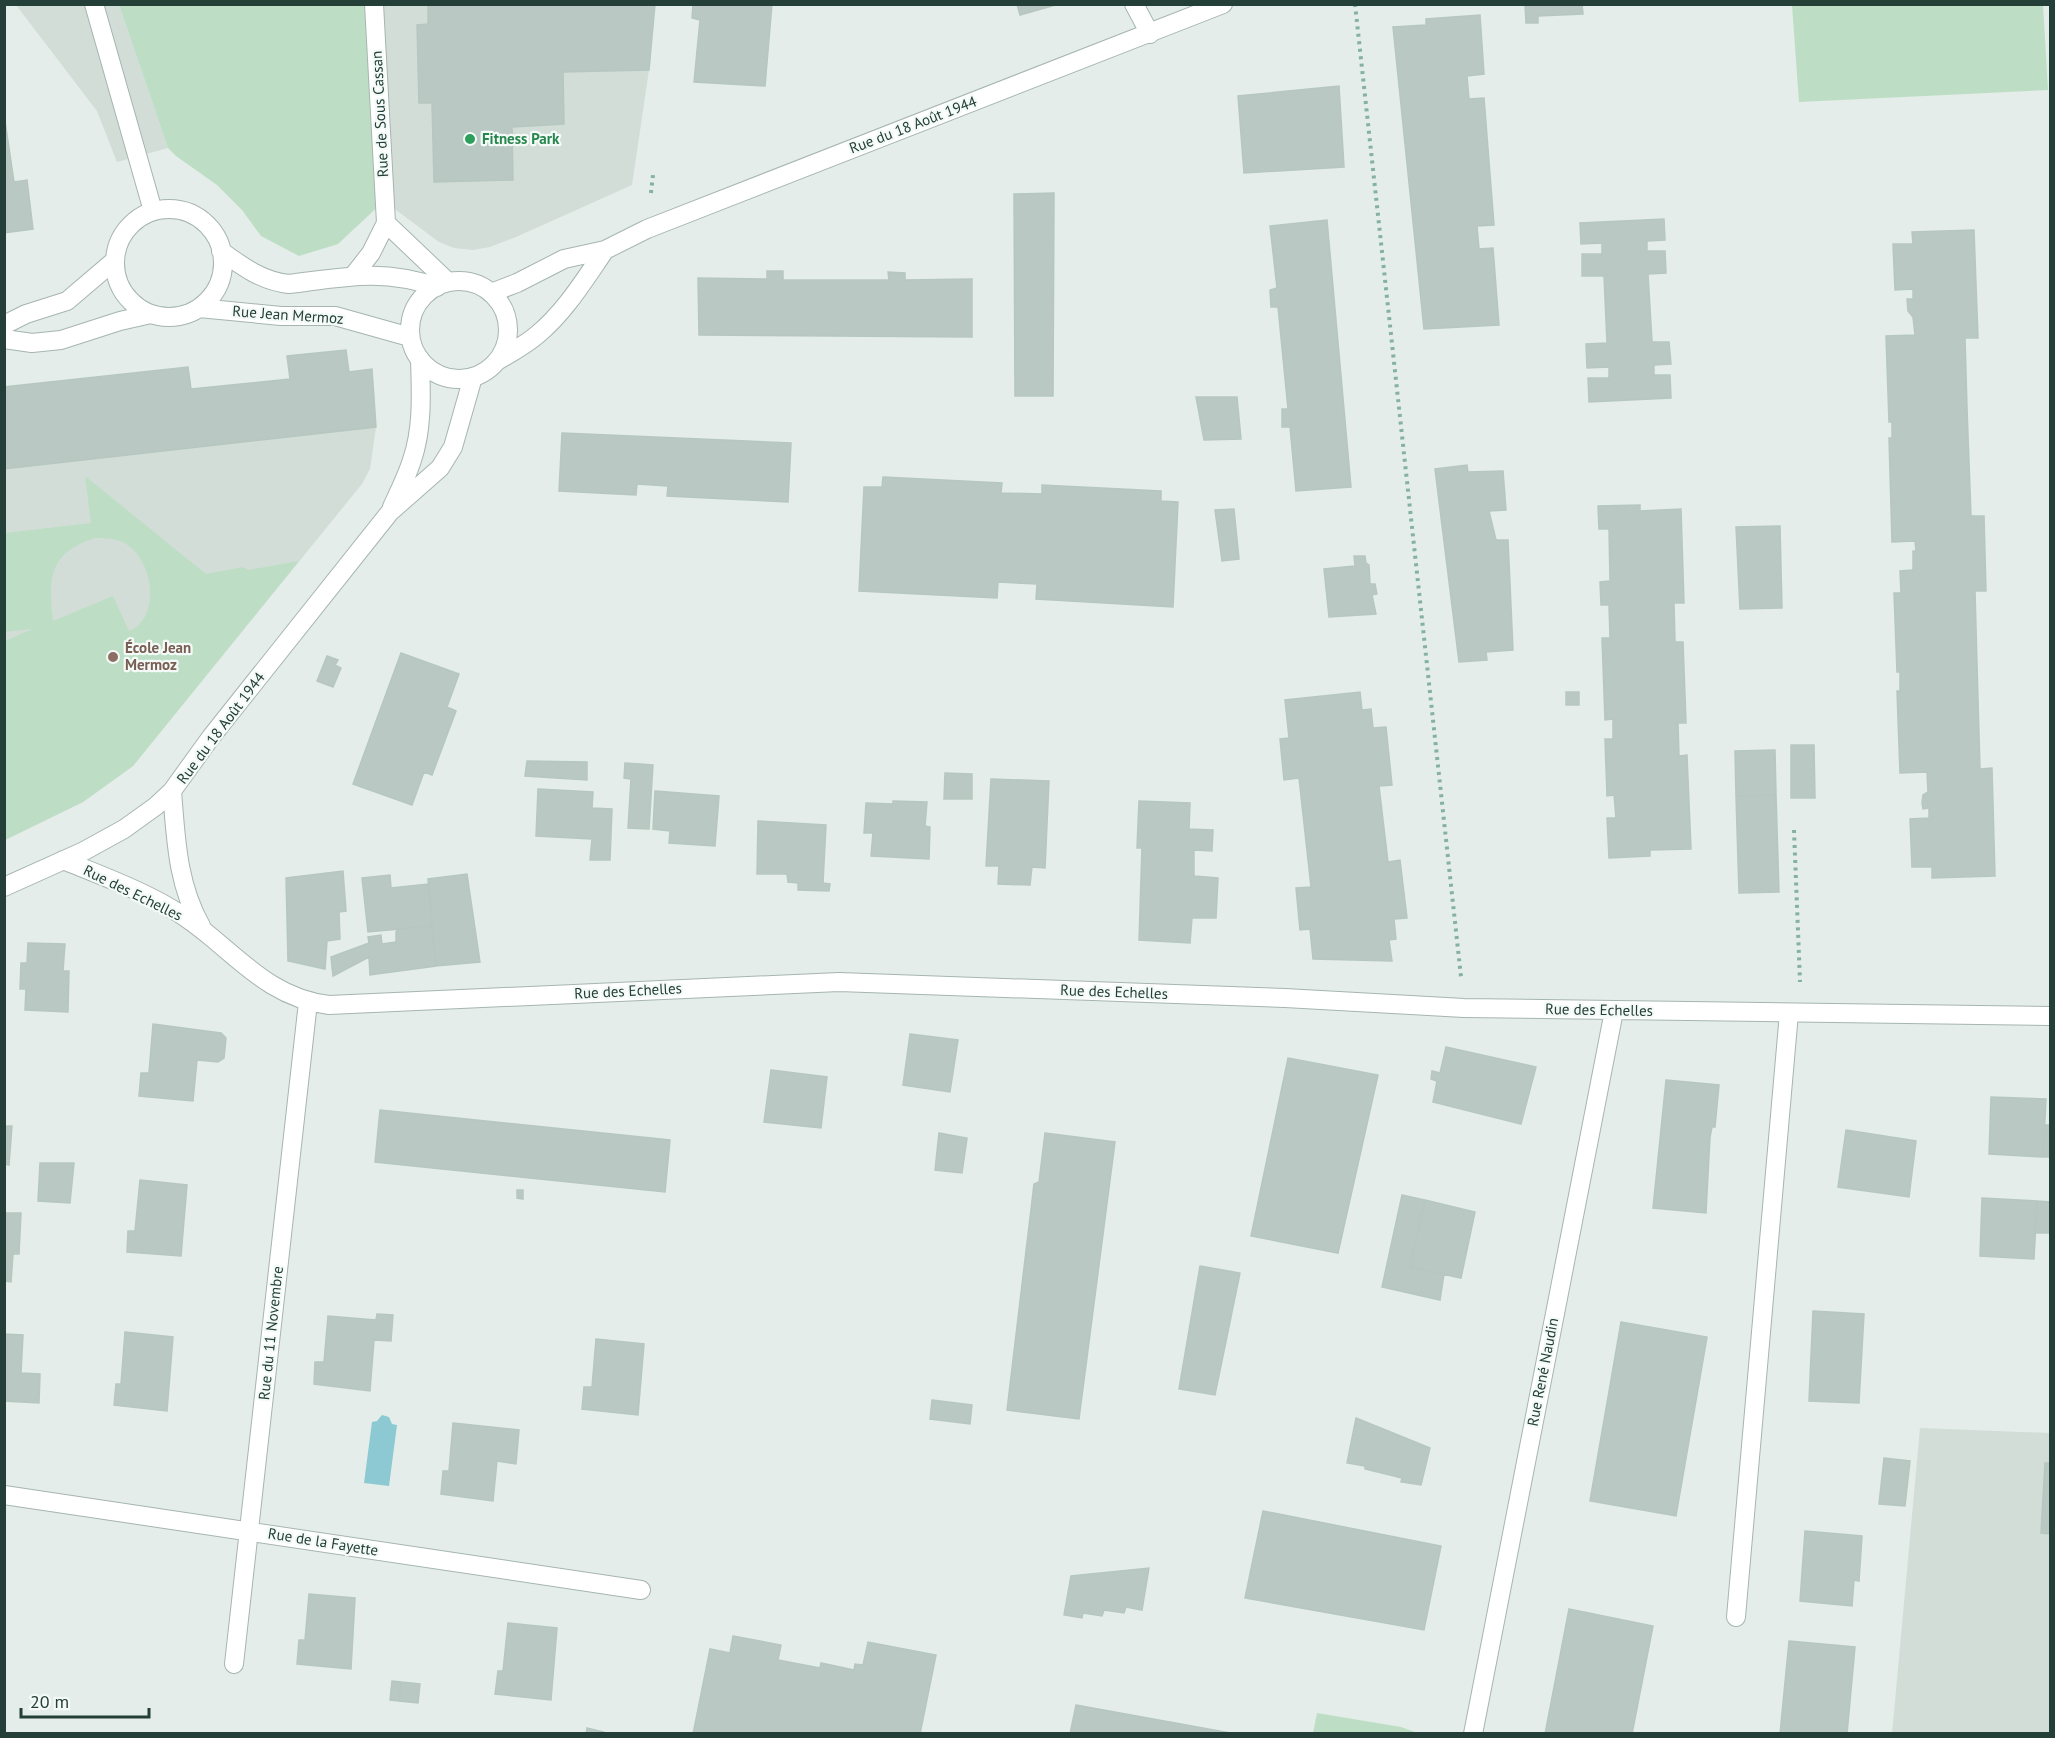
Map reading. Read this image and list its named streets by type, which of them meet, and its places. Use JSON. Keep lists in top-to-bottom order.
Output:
{
  "streets": {
    "street": [
      "Rue de Sous Cassan",
      "Rue du 18 Août 1944",
      "Rue Jean Mermoz",
      "Rue des Echelles",
      "Rue du 11 Novembre",
      "Rue René Naudin",
      "Rue de la Fayette"
    ]
  },
  "crossings": [
    ["Rue de Sous Cassan", "Rue Jean Mermoz"],
    ["Rue du 18 Août 1944", "Rue Jean Mermoz"],
    ["Rue du 18 Août 1944", "Rue des Echelles"],
    ["Rue des Echelles", "Rue du 11 Novembre"],
    ["Rue des Echelles", "Rue René Naudin"],
    ["Rue du 11 Novembre", "Rue de la Fayette"]
  ],
  "places": ["Fitness Park", "École Jean Mermoz"],
  "scale_bar": "20 m"
}
